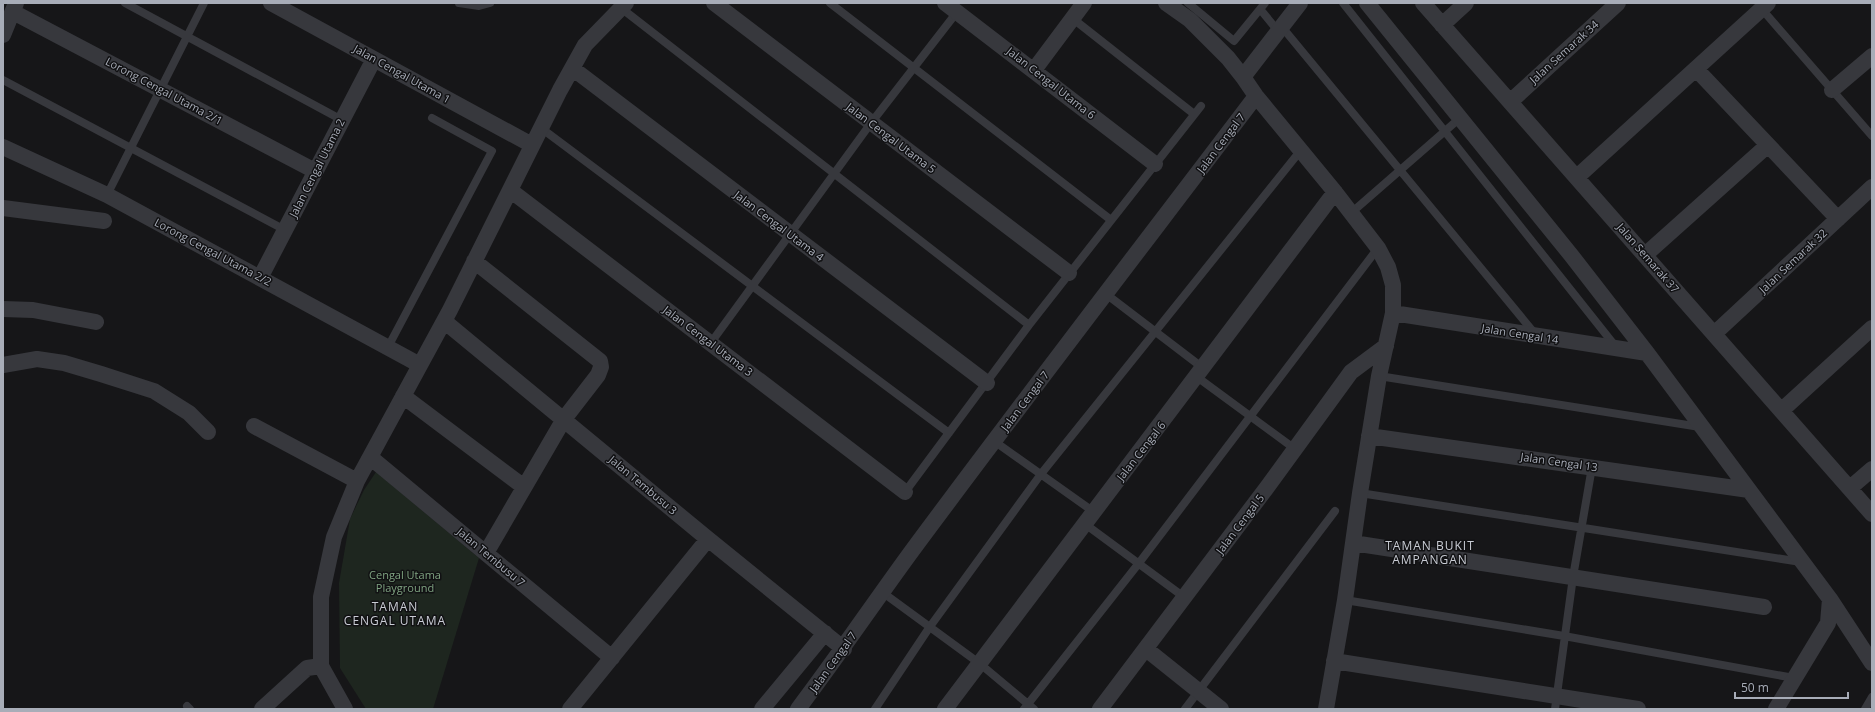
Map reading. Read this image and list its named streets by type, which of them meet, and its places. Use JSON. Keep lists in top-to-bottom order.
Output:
{
  "streets": {
    "street": [
      "Jalan Semarak 34",
      "Jalan Cengal Utama 1",
      "Jalan Cengal Utama 6",
      "Lorong Cengal Utama 2/1",
      "Jalan Cengal Utama 5",
      "Jalan Cengal 7",
      "Jalan Cengal Utama 2",
      "Jalan Cengal Utama 4",
      "Lorong Cengal Utama 2/2",
      "Jalan Semarak 37",
      "Jalan Semarak 32",
      "Jalan Cengal 14",
      "Jalan Cengal Utama 3",
      "Jalan Cengal 6",
      "Jalan Cengal 13",
      "Jalan Tembusu 3",
      "Jalan Cengal 5",
      "Jalan Tembusu 7"
    ]
  },
  "crossings": [
    ["Jalan Semarak 34", "Jalan Semarak 37"],
    ["Jalan Cengal Utama 1", "Jalan Cengal Utama 2"],
    ["Lorong Cengal Utama 2/1", "Jalan Cengal Utama 2"],
    ["Jalan Cengal 7", "Jalan Tembusu 3"],
    ["Jalan Cengal Utama 2", "Lorong Cengal Utama 2/2"],
    ["Jalan Semarak 37", "Jalan Semarak 32"]
  ],
  "districts": ["TAMAN BUKIT AMPANGAN", "TAMAN CENGAL UTAMA"],
  "parks": ["Cengal Utama Playground"],
  "scale_bar": "50 m"
}
